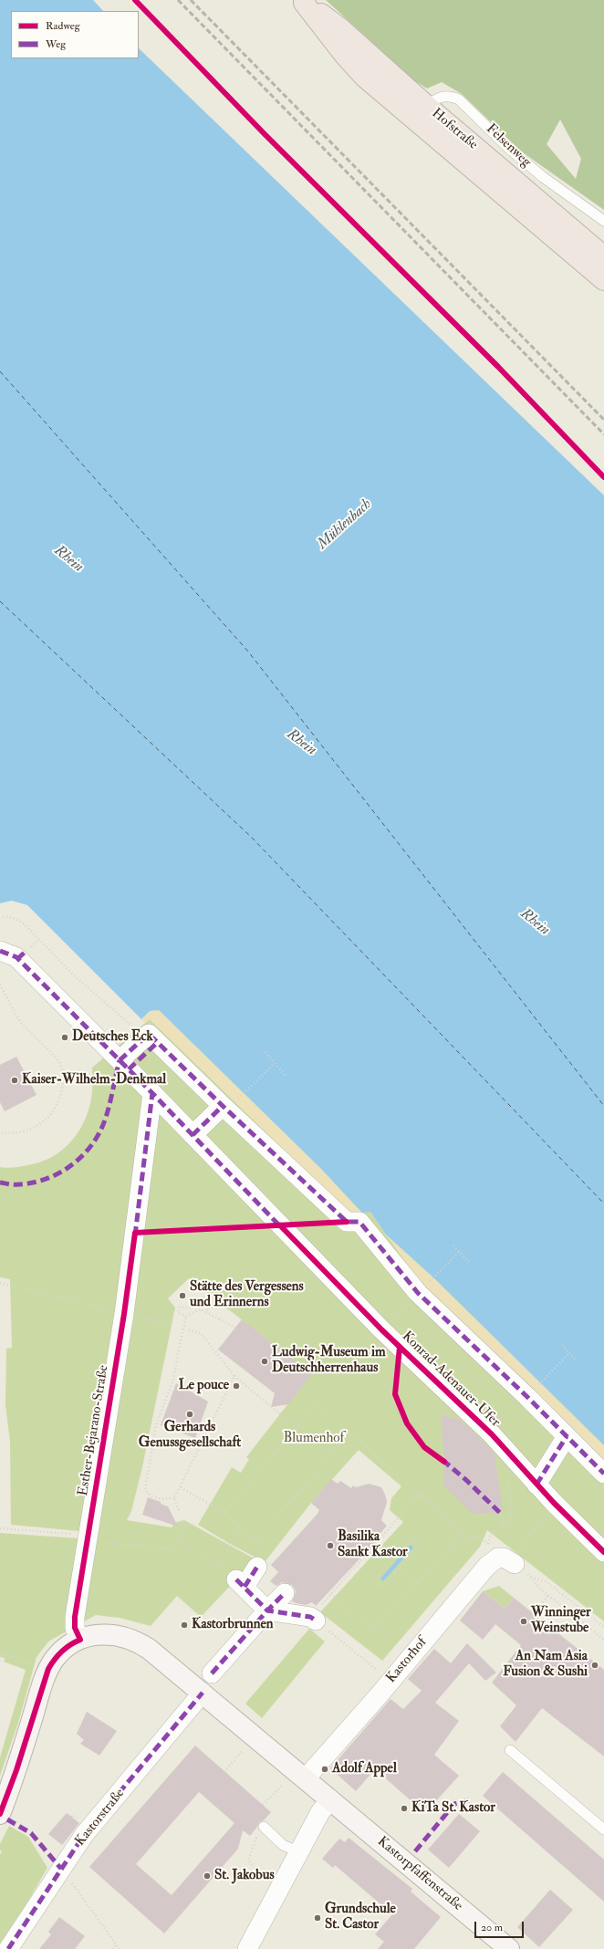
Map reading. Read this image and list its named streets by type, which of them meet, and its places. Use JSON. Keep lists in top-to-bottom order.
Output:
{
  "streets": {
    "main road": ["Hofstraße"],
    "street": [
      "Konrad-Adenauer-Ufer",
      "Esther-Bejarano-Straße",
      "Kastorhof",
      "Kastorstraße",
      "Kastorpfaffenstraße"
    ],
    "lane": ["Felsenweg"]
  },
  "crossings": [
    ["Hofstraße", "Felsenweg"],
    ["Konrad-Adenauer-Ufer", "Esther-Bejarano-Straße"]
  ],
  "water": ["Mühlenbach", "Rhein"],
  "parks": ["Blumenhof"],
  "places": [
    "Deutsches Eck",
    "Kaiser-Wilhelm-Denkmal",
    "Stätte des Vergessens und Erinnerns",
    "Ludwig-Museum im Deutschherrenhaus",
    "Le pouce",
    "Gerhards Genussgesellschaft",
    "Basilika Sankt Kastor",
    "Winninger Weinstube",
    "Kastorbrunnen",
    "An Nam Asia Fusion & Sushi",
    "Adolf Appel",
    "KiTa St. Kastor",
    "St. Jakobus",
    "Grundschule St. Castor"
  ],
  "legend": ["Radweg", "Weg"],
  "scale_bar": "20 m"
}
